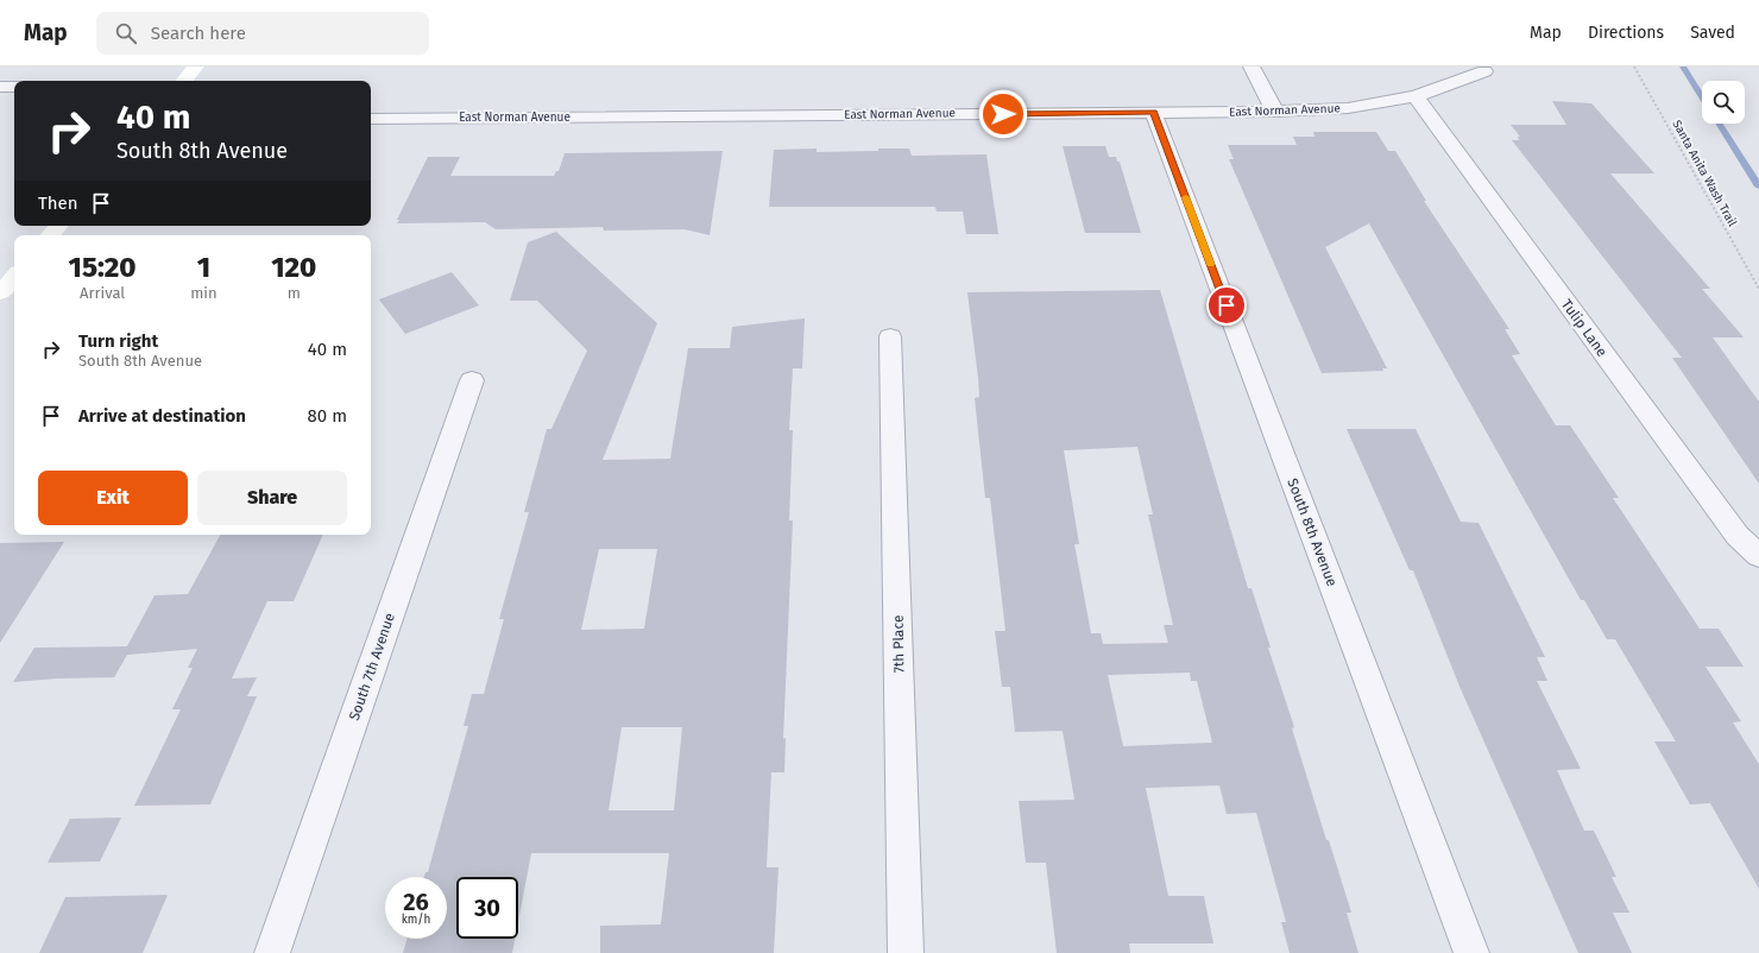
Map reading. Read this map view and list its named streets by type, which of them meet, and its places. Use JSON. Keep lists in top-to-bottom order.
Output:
{
  "streets": {
    "street": [
      "East Norman Avenue",
      "Tulip Lane",
      "South 8th Avenue",
      "7th Place",
      "South 7th Avenue"
    ],
    "path": ["Santa Anita Wash Trail"]
  },
  "crossings": [
    ["East Norman Avenue", "Tulip Lane"],
    ["East Norman Avenue", "South 8th Avenue"]
  ],
  "page": {
    "header": "Map",
    "search": "Search here",
    "nav": ["Map", "Directions", "Saved"],
    "turn": ["40 m", "South 8th Avenue"],
    "then": "Then",
    "eta": [
      "15:20",
      "Arrival",
      "1",
      "min",
      "120",
      "m"
    ],
    "list": [
      {
        "name": "Turn right",
        "note": "South 8th Avenue",
        "value": "40 m"
      },
      {
        "name": "Arrive at destination",
        "value": "80 m"
      }
    ],
    "buttons": ["Exit", "Share"],
    "speed": "26 km/h",
    "limit": "30"
  }
}
